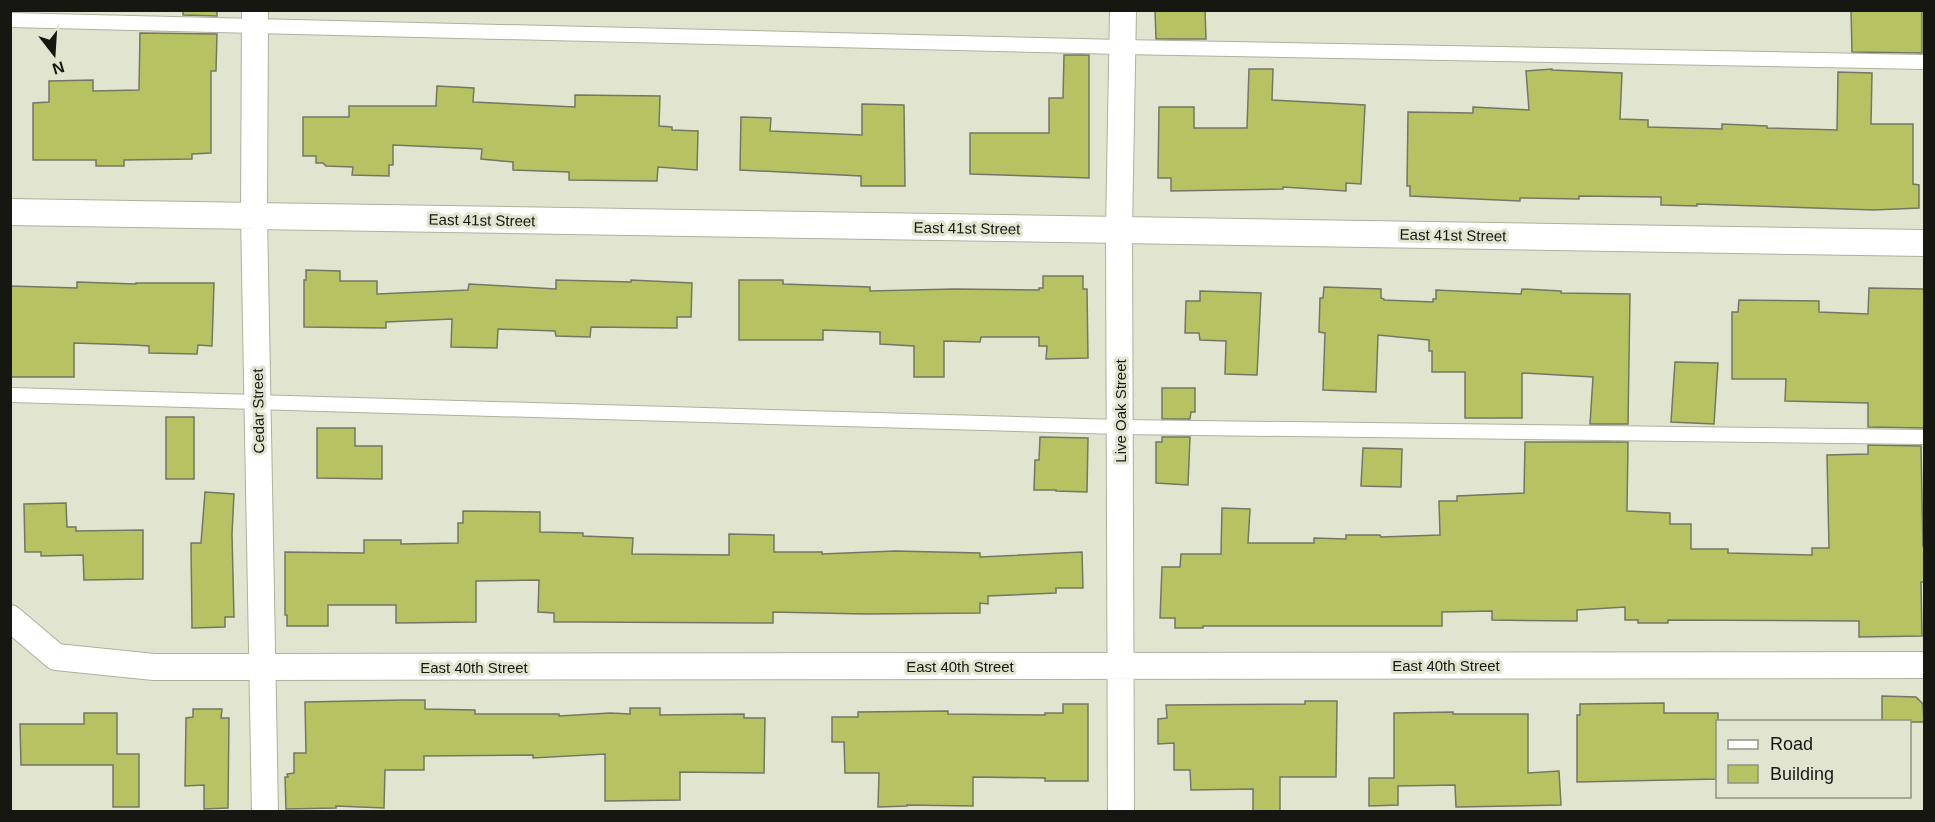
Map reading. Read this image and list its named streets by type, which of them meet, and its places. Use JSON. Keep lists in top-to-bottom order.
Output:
{
  "streets": {
    "street": [
      "East 41st Street",
      "Cedar Street",
      "Live Oak Street",
      "East 40th Street"
    ]
  },
  "crossings": [
    ["East 41st Street", "Cedar Street"],
    ["East 41st Street", "Live Oak Street"],
    ["Cedar Street", "East 40th Street"],
    ["Live Oak Street", "East 40th Street"]
  ],
  "legend": ["Road", "Building"],
  "north": "bottom"
}
